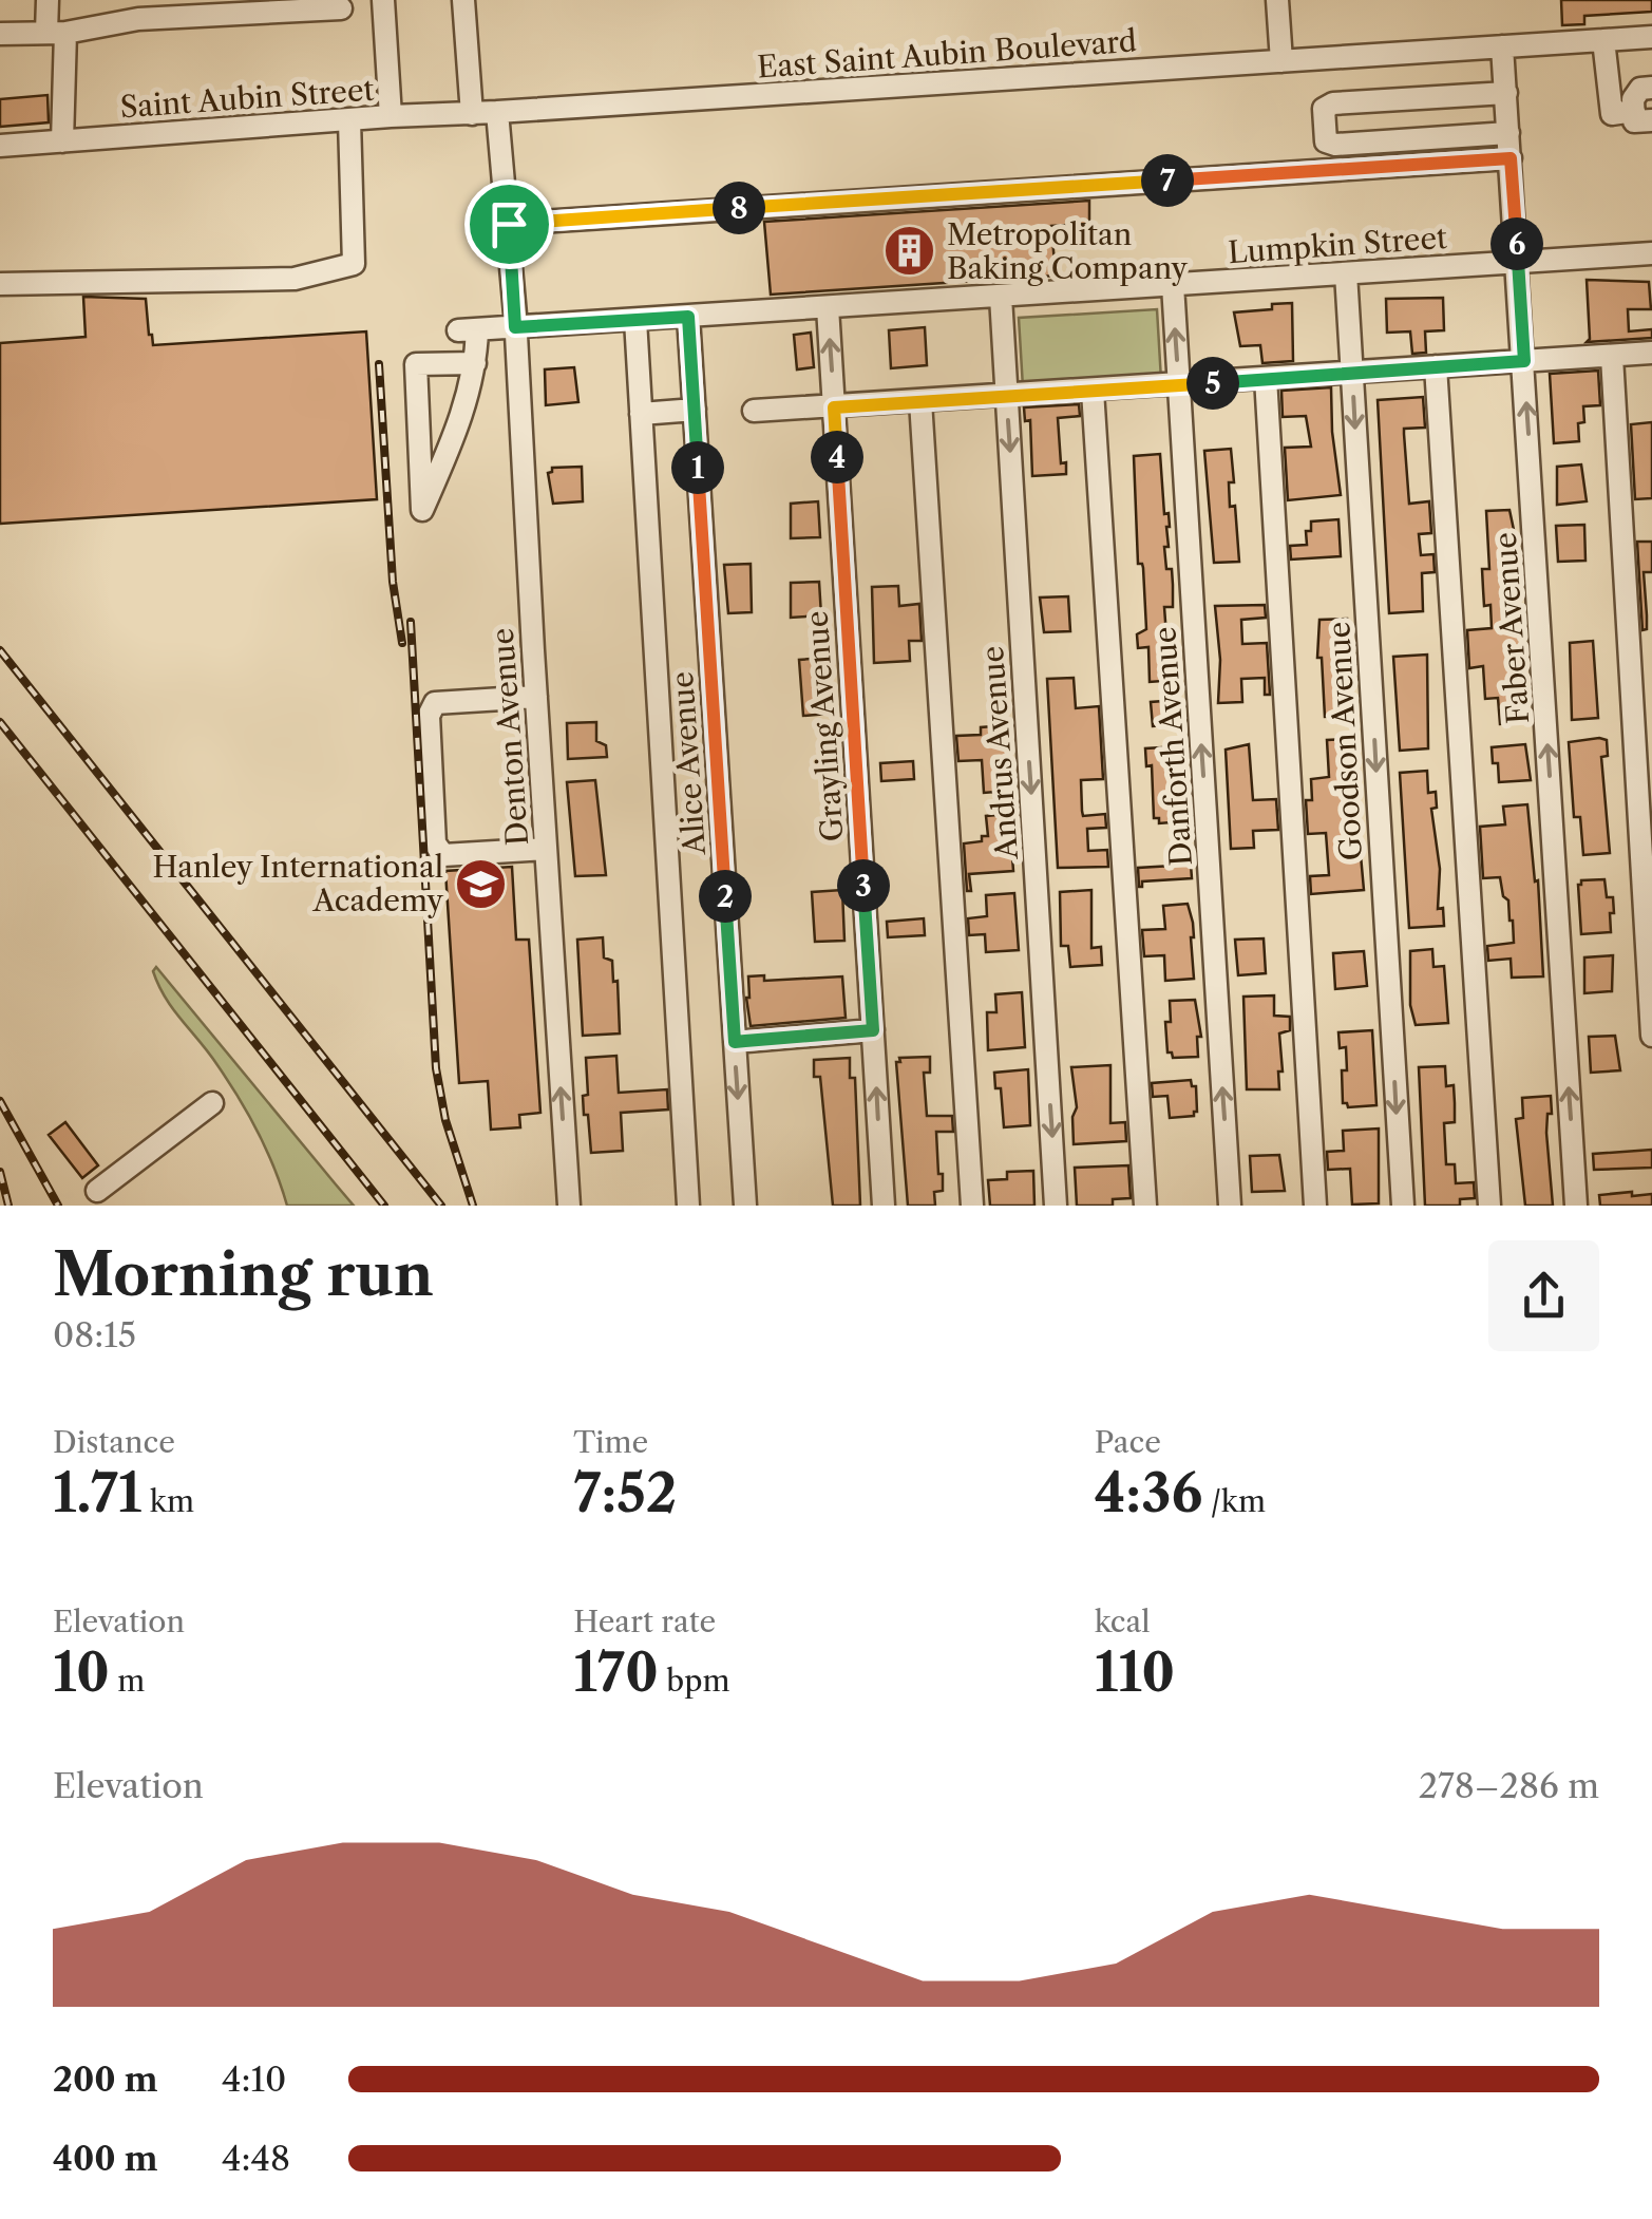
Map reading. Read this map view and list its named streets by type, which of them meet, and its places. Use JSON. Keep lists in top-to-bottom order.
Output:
{
  "streets": {
    "street": [
      "East Saint Aubin Boulevard",
      "Saint Aubin Street",
      "Lumpkin Street",
      "Faber Avenue",
      "Grayling Avenue",
      "Denton Avenue",
      "Goodson Avenue",
      "Danforth Avenue",
      "Andrus Avenue",
      "Alice Avenue"
    ]
  },
  "crossings": [
    ["East Saint Aubin Boulevard", "Saint Aubin Street"],
    ["East Saint Aubin Boulevard", "Faber Avenue"],
    ["East Saint Aubin Boulevard", "Denton Avenue"],
    ["Saint Aubin Street", "Denton Avenue"],
    ["Lumpkin Street", "Faber Avenue"],
    ["Lumpkin Street", "Grayling Avenue"],
    ["Lumpkin Street", "Denton Avenue"],
    ["Lumpkin Street", "Goodson Avenue"],
    ["Lumpkin Street", "Danforth Avenue"],
    ["Lumpkin Street", "Andrus Avenue"],
    ["Lumpkin Street", "Alice Avenue"]
  ],
  "places": {
    "building": ["Metropolitan Baking Company"],
    "school or university": ["Hanley International Academy"]
  },
  "page": {
    "pins": [
      "7",
      "8",
      "6",
      "5",
      "4",
      "1",
      "3",
      "2"
    ],
    "heading": ["Morning run", "08:15"],
    "stats": [
      ["Distance", "1.71 km"],
      ["Time", "7:52"],
      ["Pace", "4:36 /km"],
      ["Elevation", "10 m"],
      ["Heart rate", "170 bpm"],
      ["kcal", "110"]
    ],
    "chart": ["Elevation", "278–286 m"],
    "list": [
      {
        "name": "200 m",
        "note": "4:10"
      },
      {
        "name": "400 m",
        "note": "4:48"
      }
    ]
  }
}
